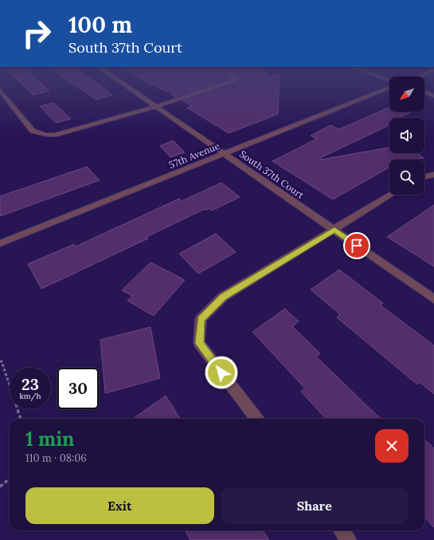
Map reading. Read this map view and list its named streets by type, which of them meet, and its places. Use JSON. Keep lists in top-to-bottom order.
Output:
{
  "streets": {
    "street": ["57th Avenue", "South 37th Court"]
  },
  "crossings": [
    ["57th Avenue", "South 37th Court"]
  ],
  "north": "bottom left",
  "page": {
    "turn": ["100 m", "South 37th Court"],
    "speed": "23 km/h",
    "limit": "30",
    "heading": ["1 min", "110 m · 08:06"],
    "buttons": ["Exit", "Share"]
  }
}
